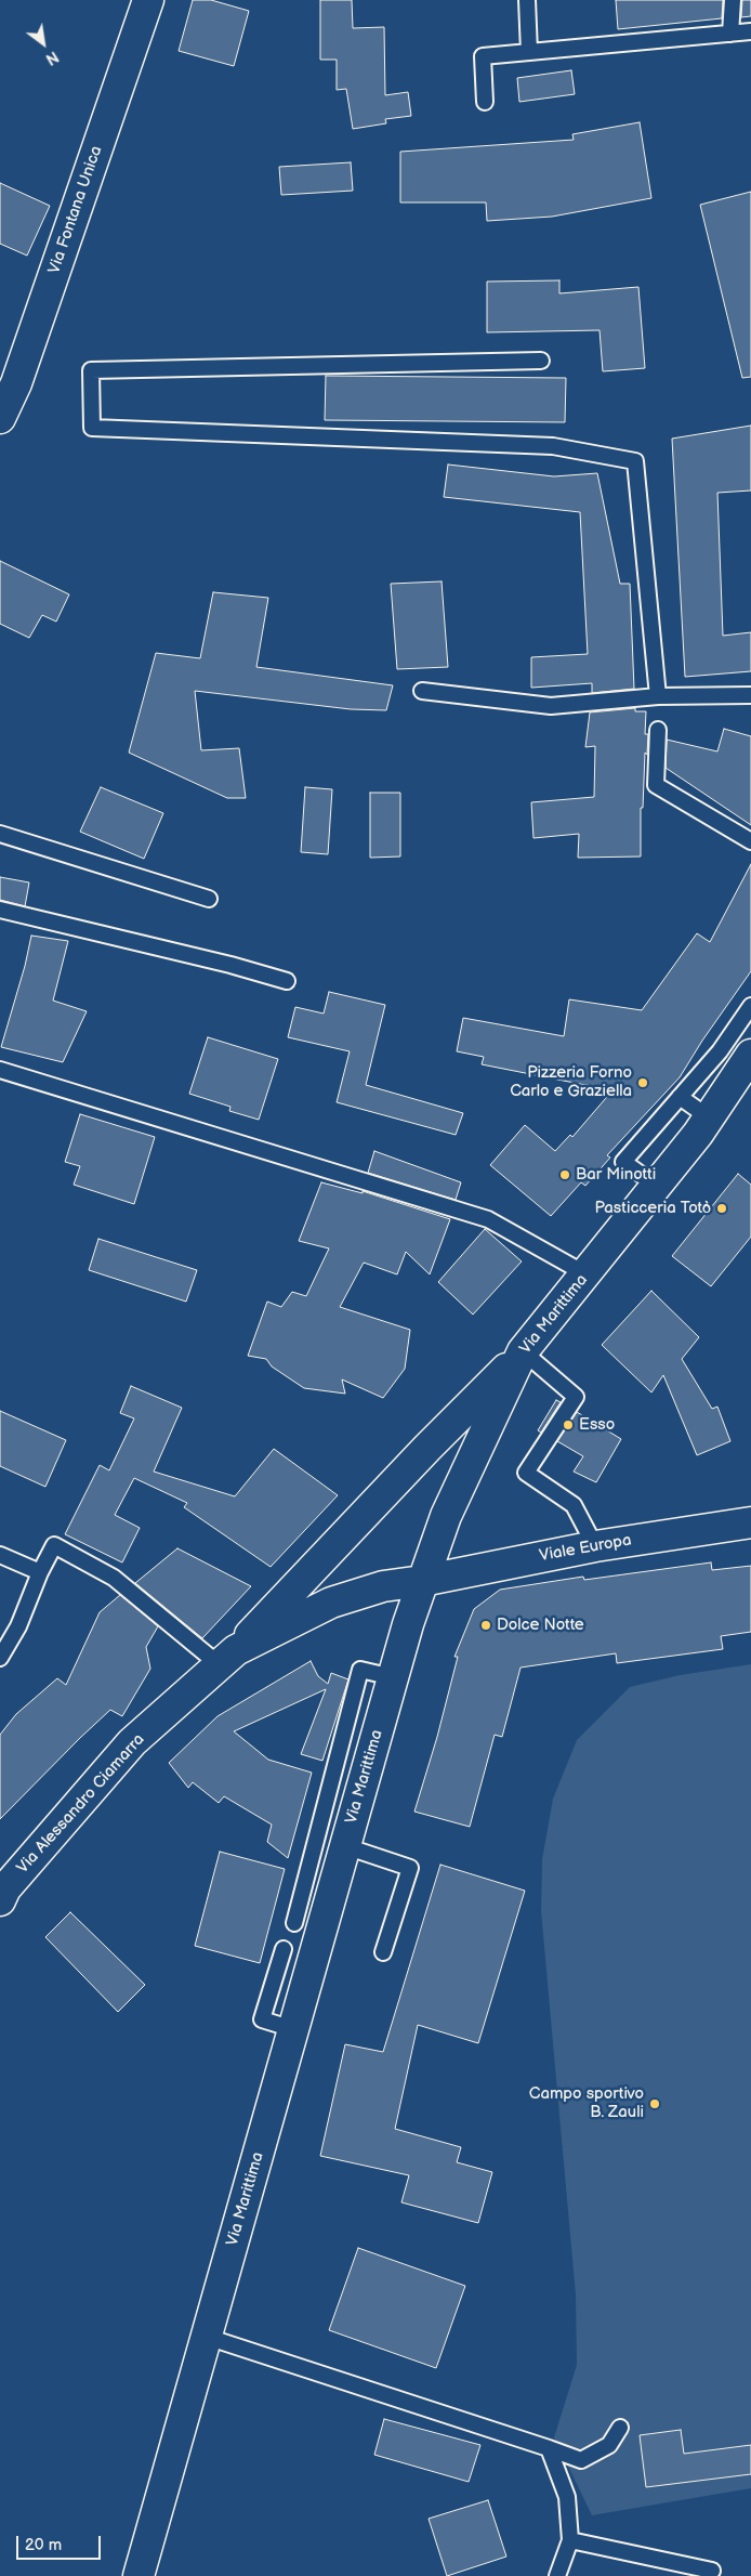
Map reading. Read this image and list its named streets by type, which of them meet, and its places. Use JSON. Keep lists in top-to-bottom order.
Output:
{
  "streets": {
    "main road": [
      "Via Fontana Unica",
      "Via Marittima",
      "Viale Europa",
      "Via Alessandro Ciamarra"
    ]
  },
  "crossings": [
    ["Via Marittima", "Viale Europa"],
    ["Via Marittima", "Via Alessandro Ciamarra"],
    ["Viale Europa", "Via Alessandro Ciamarra"]
  ],
  "places": [
    "Pizzeria Forno Carlo e Graziella",
    "Bar Minotti",
    "Pasticceria Totò",
    "Esso",
    "Dolce Notte",
    "Campo sportivo B. Zauli"
  ],
  "scale_bar": "20 m",
  "north": "bottom right"
}
